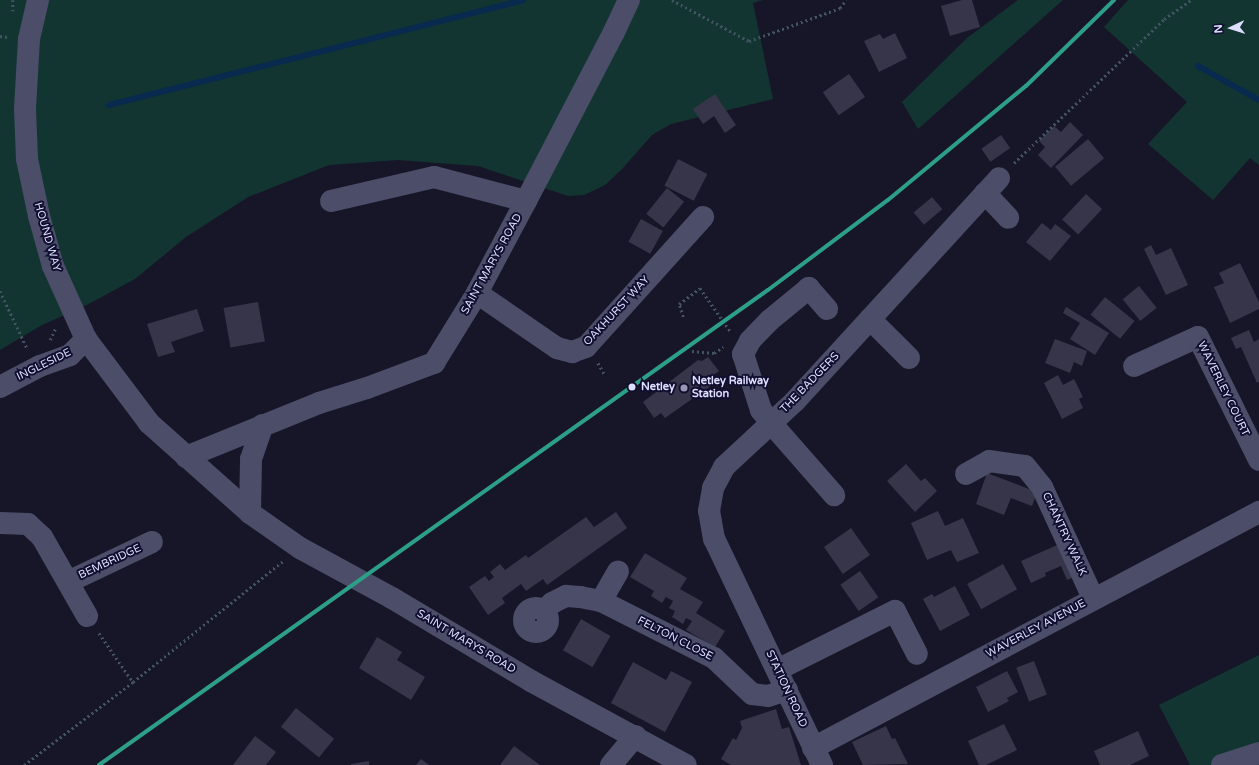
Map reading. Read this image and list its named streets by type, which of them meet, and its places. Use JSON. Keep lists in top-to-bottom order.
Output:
{
  "streets": {
    "street": [
      "HOUND WAY",
      "SAINT MARYS ROAD",
      "OAKHURST WAY",
      "INGLESIDE",
      "THE BADGERS",
      "WAVERLEY COURT",
      "CHANTRY WALK",
      "BEMBRIDGE",
      "WAVERLEY AVENUE",
      "FELTON CLOSE",
      "STATION ROAD"
    ]
  },
  "crossings": [
    ["HOUND WAY", "SAINT MARYS ROAD"],
    ["HOUND WAY", "INGLESIDE"],
    ["SAINT MARYS ROAD", "OAKHURST WAY"],
    ["THE BADGERS", "STATION ROAD"],
    ["CHANTRY WALK", "WAVERLEY AVENUE"],
    ["WAVERLEY AVENUE", "STATION ROAD"],
    ["FELTON CLOSE", "STATION ROAD"]
  ],
  "places": ["Netley", "Netley Railway Station"],
  "north": "left"
}
